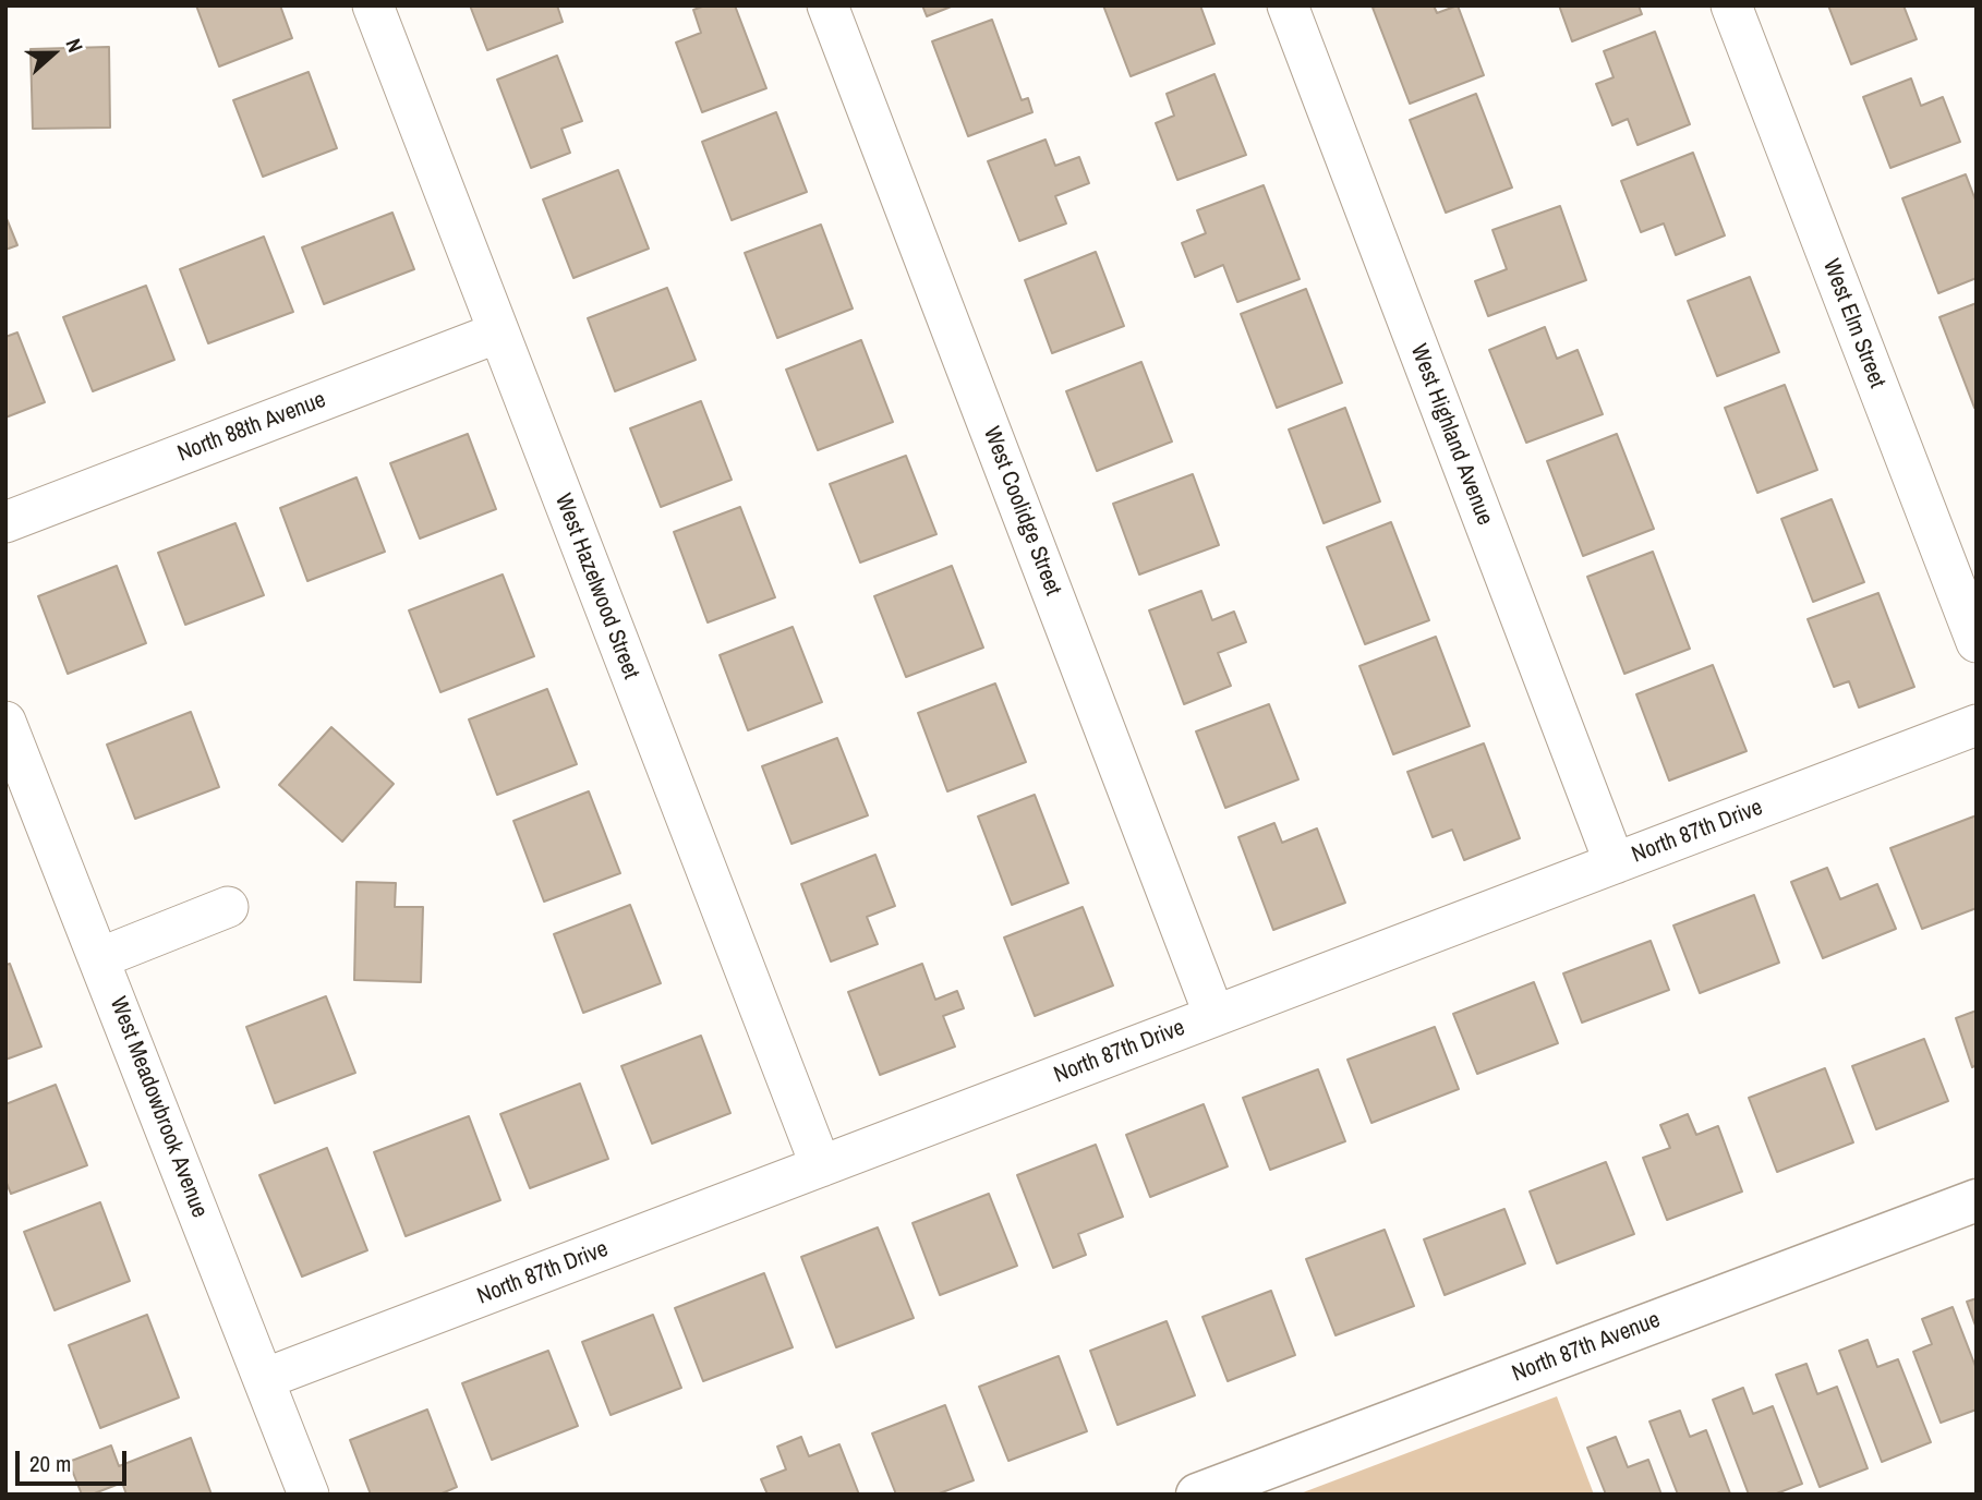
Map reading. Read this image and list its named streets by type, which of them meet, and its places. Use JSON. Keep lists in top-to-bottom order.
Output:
{
  "streets": {
    "street": [
      "West Elm Street",
      "North 88th Avenue",
      "West Highland Avenue",
      "West Coolidge Street",
      "West Hazelwood Street",
      "North 87th Drive",
      "West Meadowbrook Avenue",
      "North 87th Avenue"
    ]
  },
  "crossings": [
    ["North 88th Avenue", "West Hazelwood Street"],
    ["West Highland Avenue", "North 87th Drive"],
    ["West Coolidge Street", "North 87th Drive"],
    ["West Hazelwood Street", "North 87th Drive"],
    ["North 87th Drive", "West Meadowbrook Avenue"]
  ],
  "scale_bar": "20 m",
  "north": "right"
}
